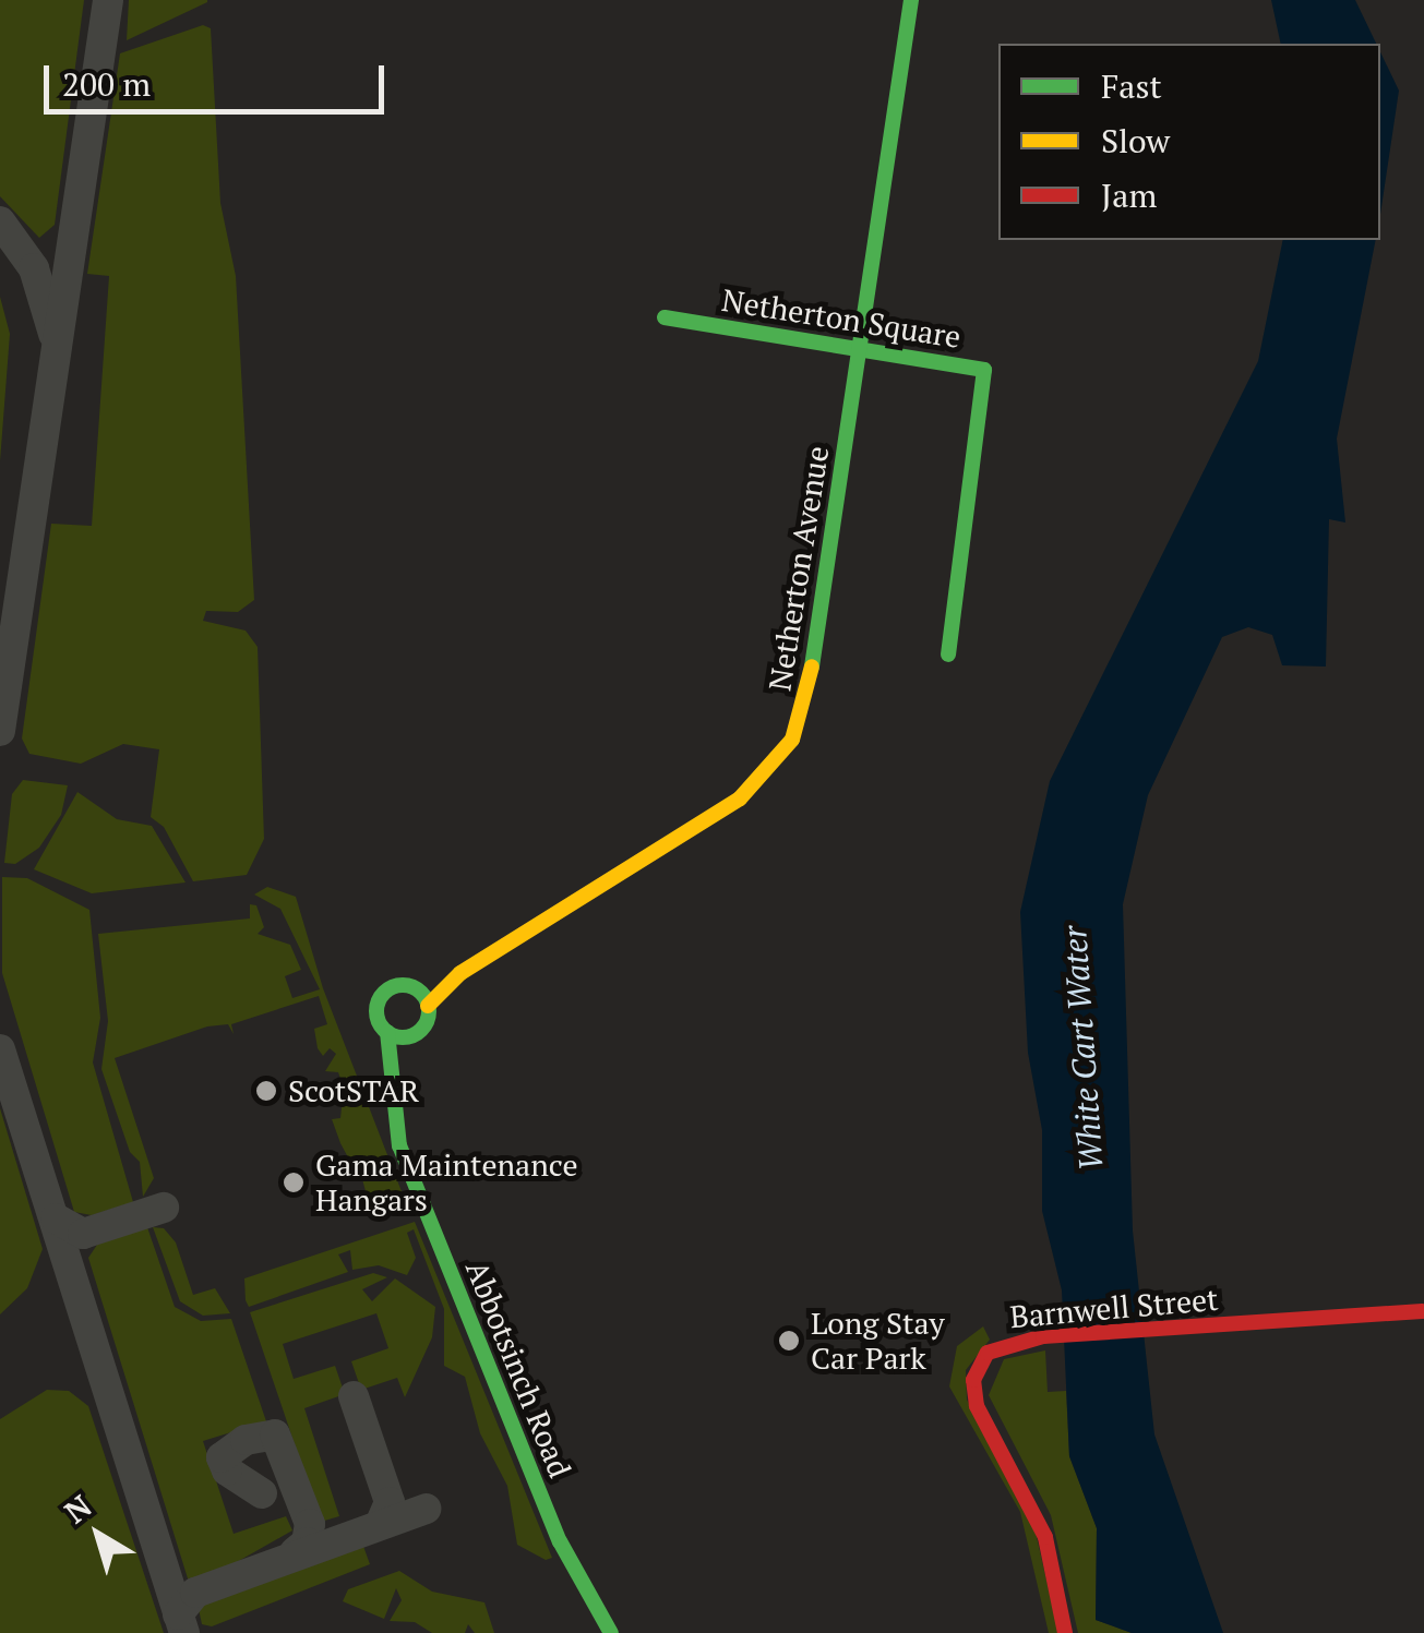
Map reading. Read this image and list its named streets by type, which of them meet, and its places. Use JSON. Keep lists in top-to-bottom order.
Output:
{
  "streets": {
    "street": [
      "Netherton Square",
      "Netherton Avenue",
      "Barnwell Street",
      "Abbotsinch Road"
    ]
  },
  "crossings": [
    ["Netherton Square", "Netherton Avenue"],
    ["Netherton Avenue", "Abbotsinch Road"]
  ],
  "water": ["White Cart Water"],
  "places": ["ScotSTAR", "Gama Maintenance Hangars", "Long Stay Car Park"],
  "legend": ["Fast", "Slow", "Jam"],
  "scale_bar": "200 m",
  "north": "top left"
}
